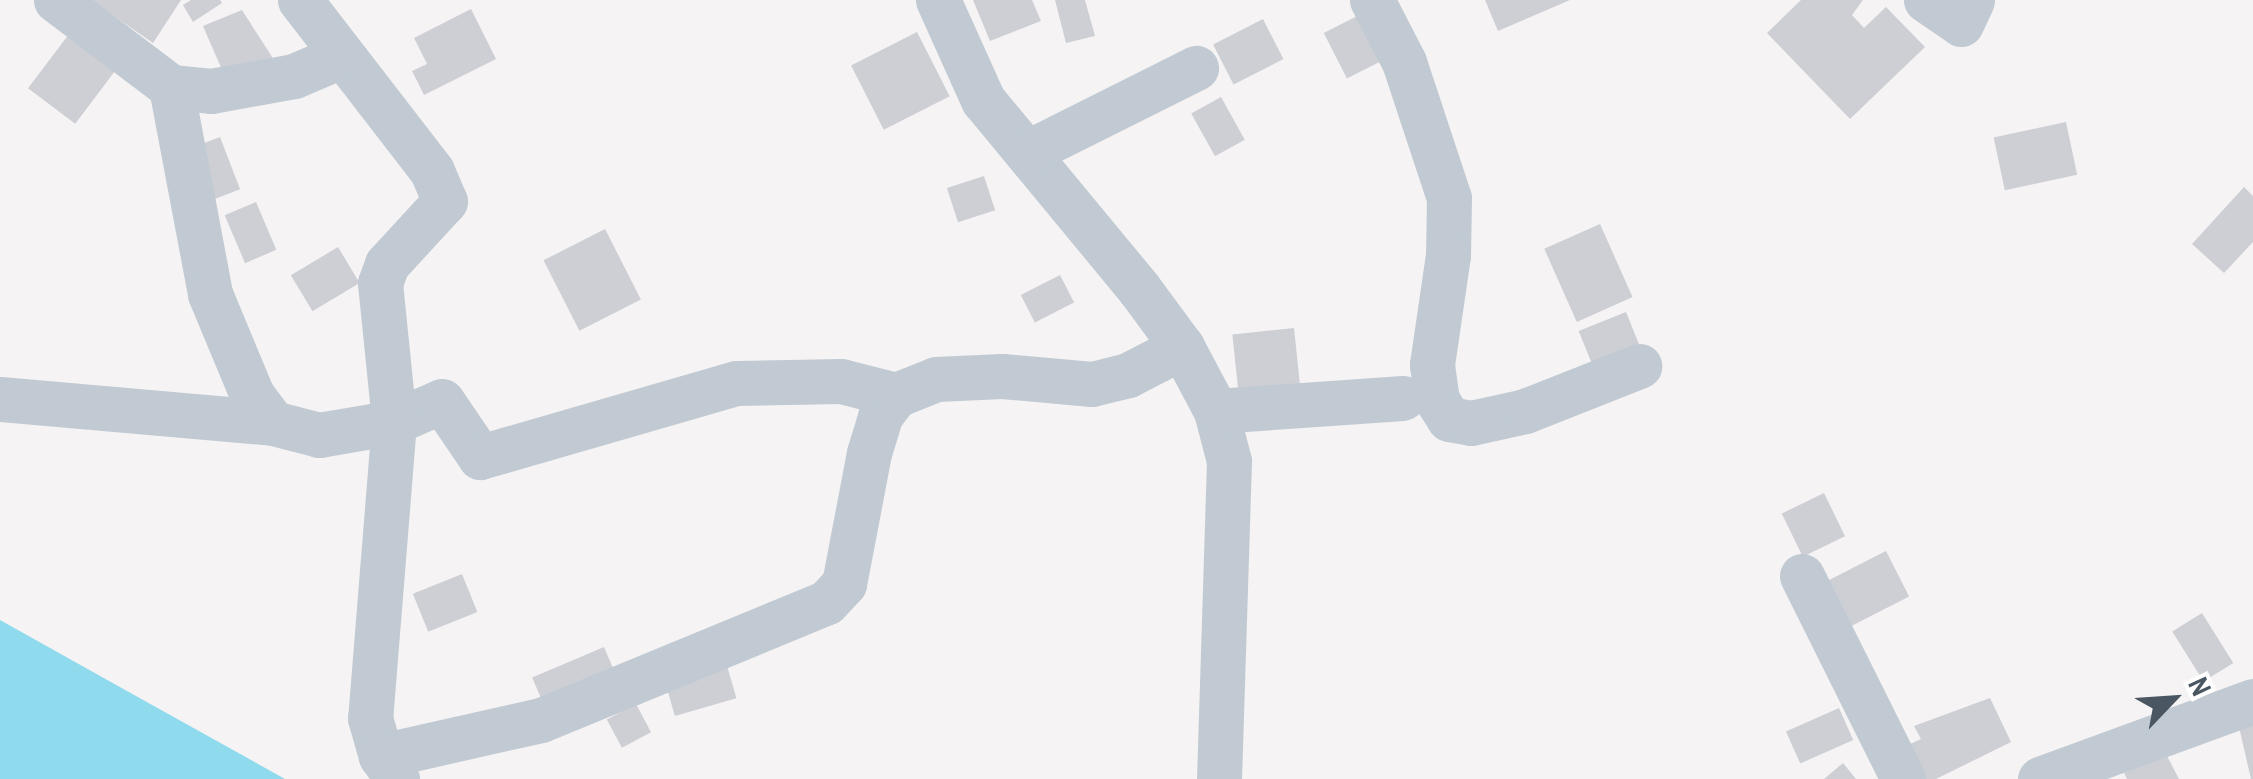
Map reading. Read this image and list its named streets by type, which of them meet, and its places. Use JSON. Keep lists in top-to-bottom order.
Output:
{
  "north": "top right"
}
